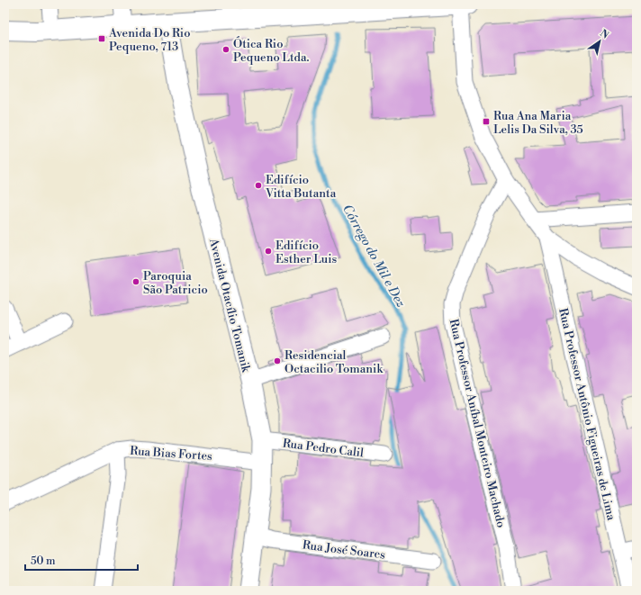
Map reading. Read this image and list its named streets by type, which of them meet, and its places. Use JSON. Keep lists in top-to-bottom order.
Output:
{
  "streets": {
    "street": [
      "Avenida Otacílio Tomanik",
      "Rua Professor Antônio Figueiras de Lima",
      "Rua Professor Aníbal Monteiro Machado",
      "Rua Pedro Calil",
      "Rua Bias Fortes",
      "Rua José Soares"
    ]
  },
  "crossings": [
    ["Avenida Otacílio Tomanik", "Rua Pedro Calil"],
    ["Avenida Otacílio Tomanik", "Rua Bias Fortes"],
    ["Avenida Otacílio Tomanik", "Rua José Soares"]
  ],
  "water": ["Córrego do Mil e Dez"],
  "places": {
    "transit": ["Avenida Do Rio Pequeno, 713", "Rua Ana Maria Lelis Da Silva, 35"],
    "other": [
      "Ótica Rio Pequeno Ltda.",
      "Edifício Vitta Butanta",
      "Edifício Esther Luis",
      "Paroquia São Patricio",
      "Residencial Octacilio Tomanik"
    ]
  },
  "scale_bar": "50 m",
  "north": "top right"
}
